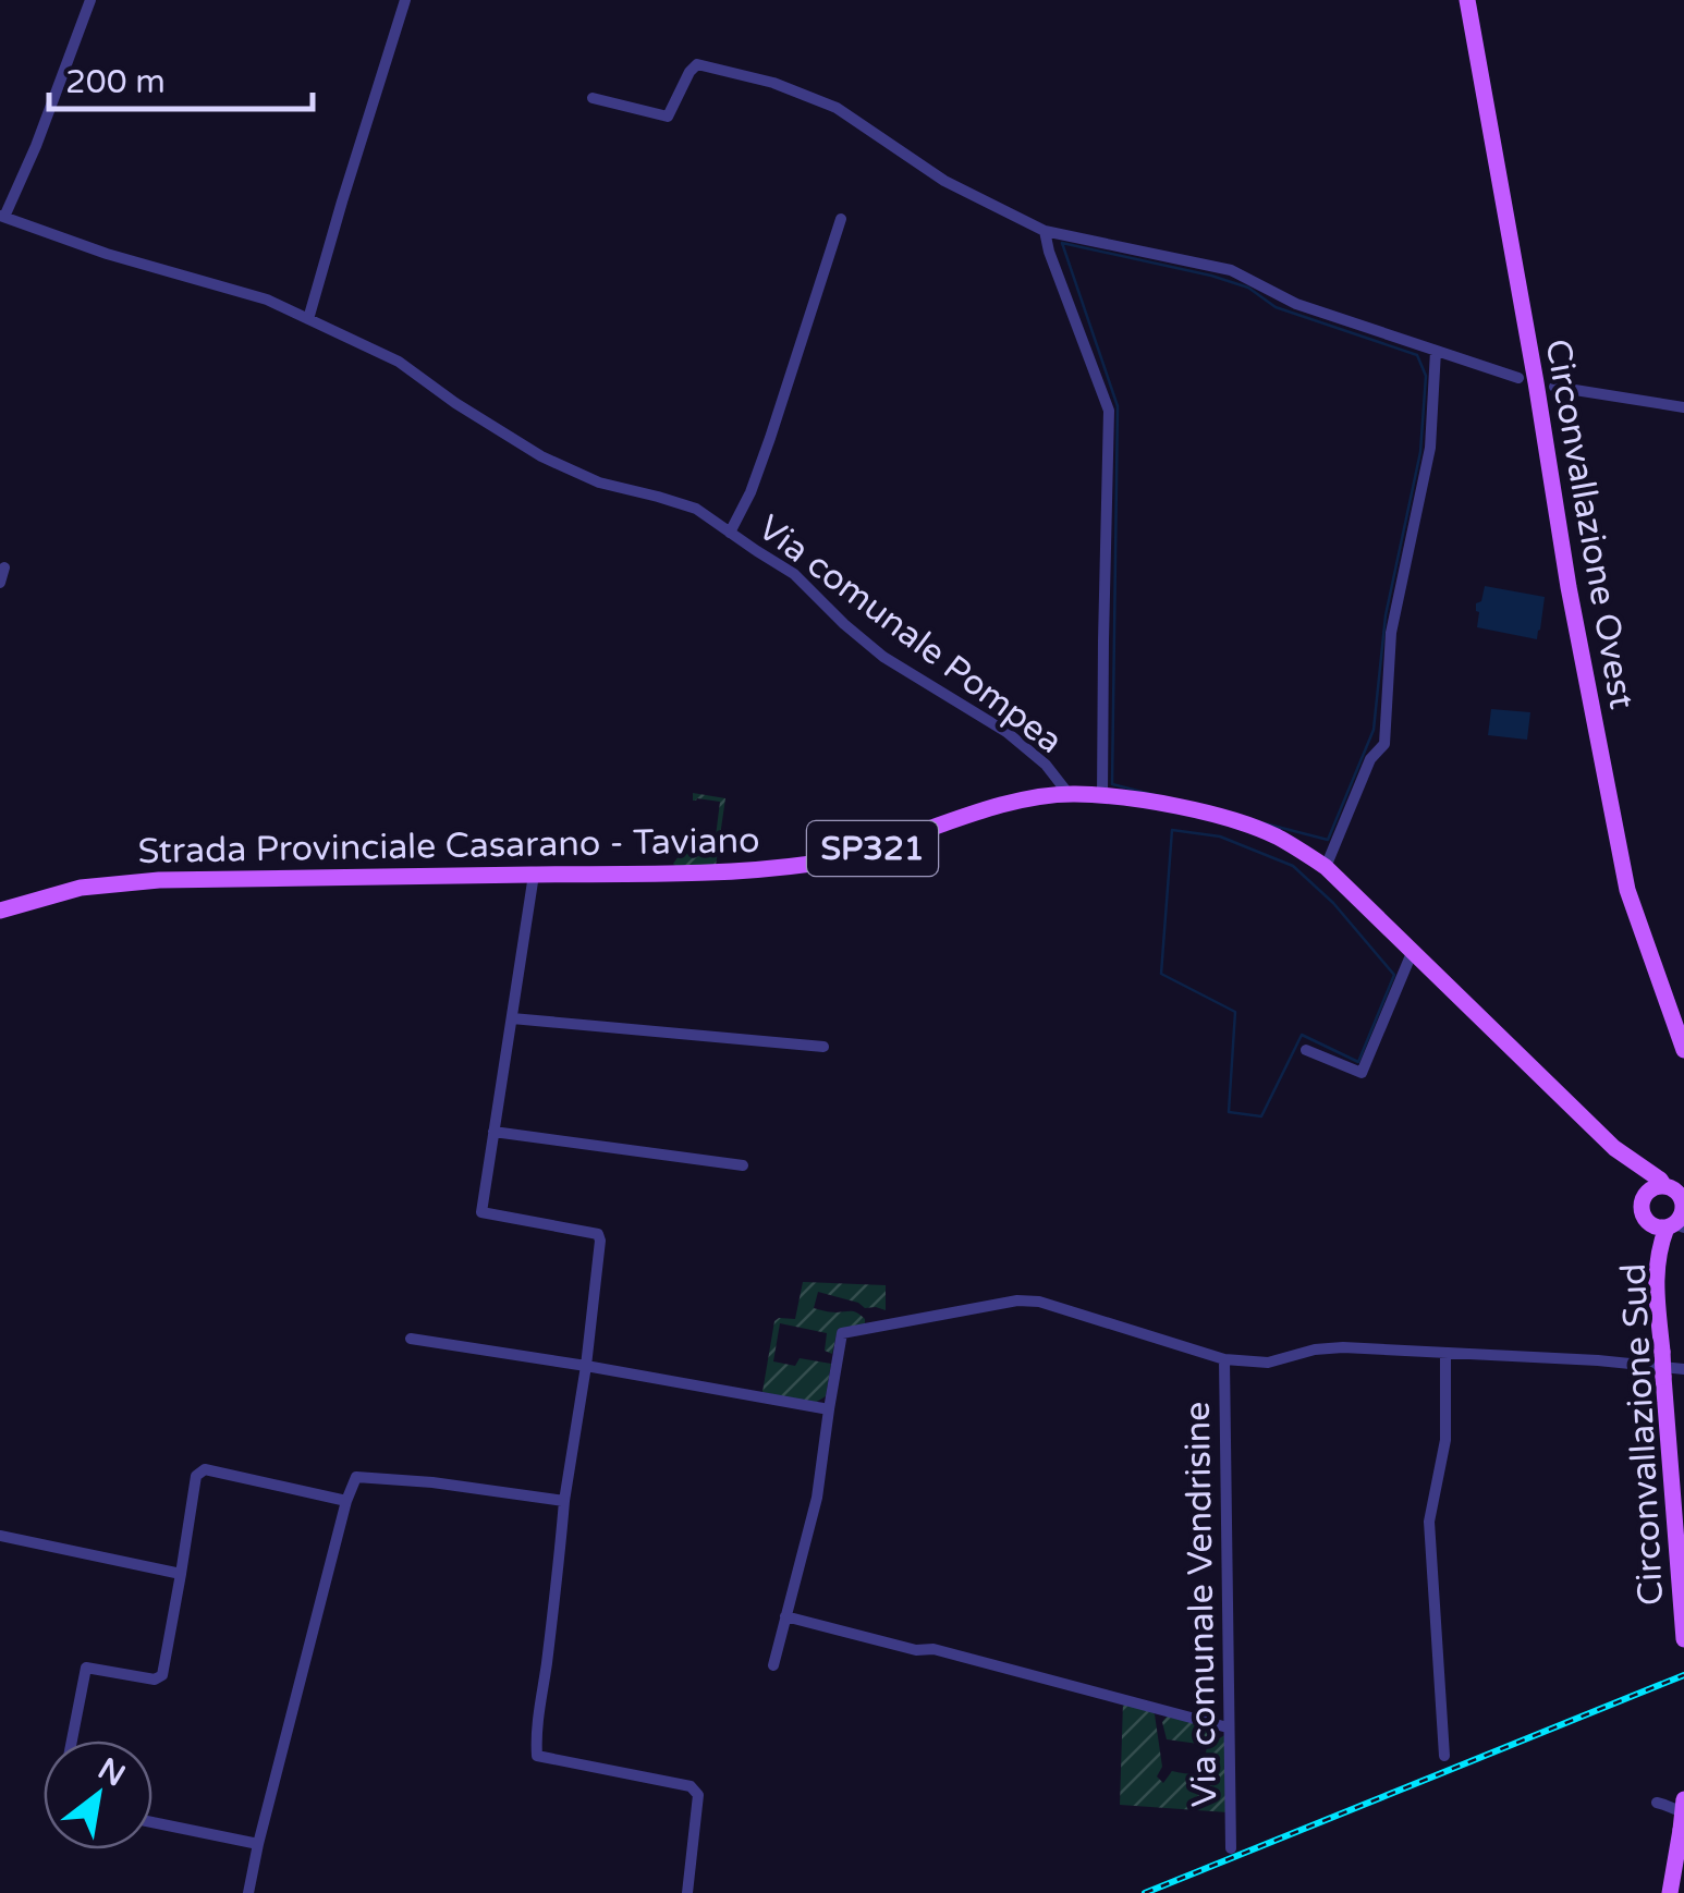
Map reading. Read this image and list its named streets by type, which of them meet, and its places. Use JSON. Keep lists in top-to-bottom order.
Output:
{
  "streets": {
    "main road": [
      "Circonvallazione Ovest",
      "Strada Provinciale Casarano - Taviano",
      "SP321",
      "Circonvallazione Sud"
    ],
    "street": ["Via comunale Pompea", "Via comunale Vendrisine"]
  },
  "crossings": [
    ["Via comunale Pompea", "Strada Provinciale Casarano - Taviano"],
    ["Strada Provinciale Casarano - Taviano", "Circonvallazione Sud"]
  ],
  "scale_bar": "200 m",
  "north": "top right"
}
